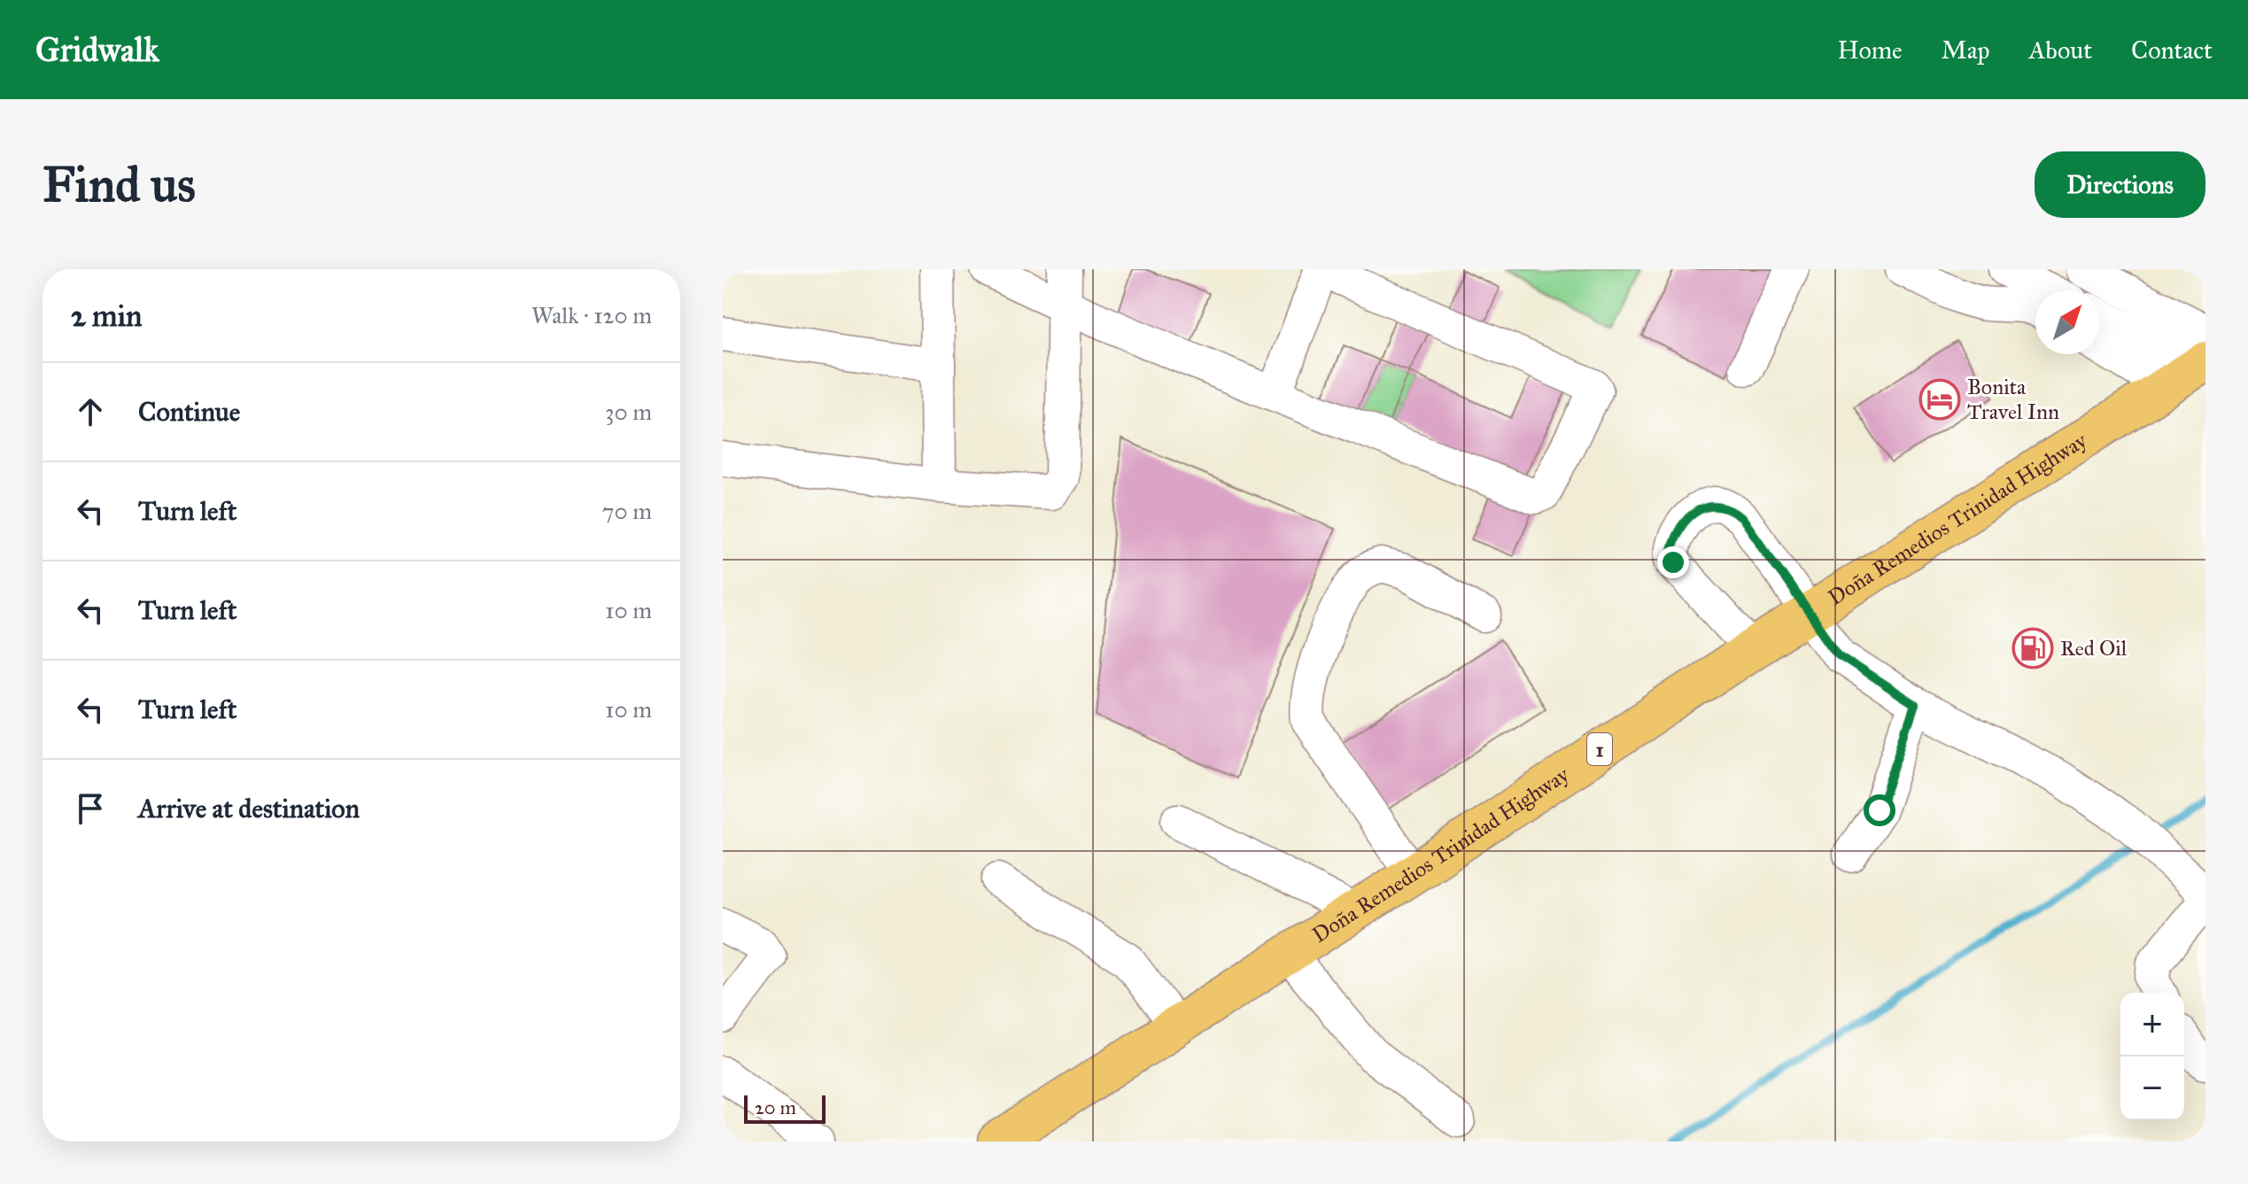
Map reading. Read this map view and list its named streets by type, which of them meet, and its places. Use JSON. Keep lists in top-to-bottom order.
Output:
{
  "streets": {
    "highway": ["Doña Remedios Trinidad Highway", "1"]
  },
  "places": {
    "hotel": ["Bonita Travel Inn"],
    "fuel station": ["Red Oil"]
  },
  "scale_bar": "20 m",
  "north": "top right",
  "page": {
    "header": "Gridwalk",
    "nav": [
      "Home",
      "Map",
      "About",
      "Contact"
    ],
    "buttons": "Directions",
    "title": "Find us",
    "heading": ["2 min", "Walk · 120 m"],
    "list": [
      ["Continue", "30 m"],
      ["Turn left", "70 m"],
      ["Turn left", "10 m"],
      ["Turn left", "10 m"],
      "Arrive at destination"
    ],
    "map_buttons": ["+", "−"],
    "scale": "20 m"
  }
}
